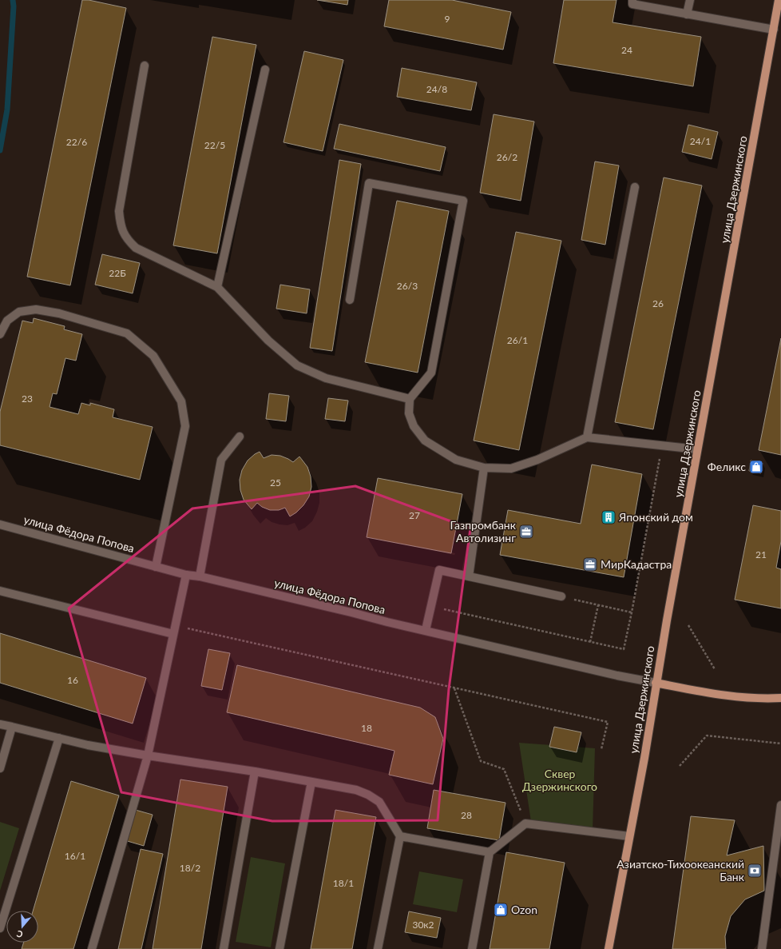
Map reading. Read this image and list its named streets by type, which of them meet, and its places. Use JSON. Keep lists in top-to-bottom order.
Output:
{
  "streets": {
    "main road": ["улица Дзержинского"],
    "street": ["улица Фёдора Попова"]
  },
  "crossings": [
    ["улица Дзержинского", "улица Фёдора Попова"]
  ],
  "parks": ["Сквер Дзержинского"],
  "places": {
    "shop": ["Феликс", "Ozon"],
    "building": ["Японский дом"],
    "office": ["Газпромбанк Автолизинг", "МирКадастра"],
    "bank": ["Азиатско-Тихоокеанский Банк"]
  },
  "house_numbers": [
    "9",
    "24",
    "24/8",
    "24/1",
    "22/6",
    "22/5",
    "26/2",
    "22Б",
    "26/3",
    "26",
    "26/1",
    "23",
    "25",
    "27",
    "21",
    "16",
    "18",
    "28",
    "16/1",
    "18/2",
    "18/1",
    "30к2"
  ],
  "north": "bottom"
}
